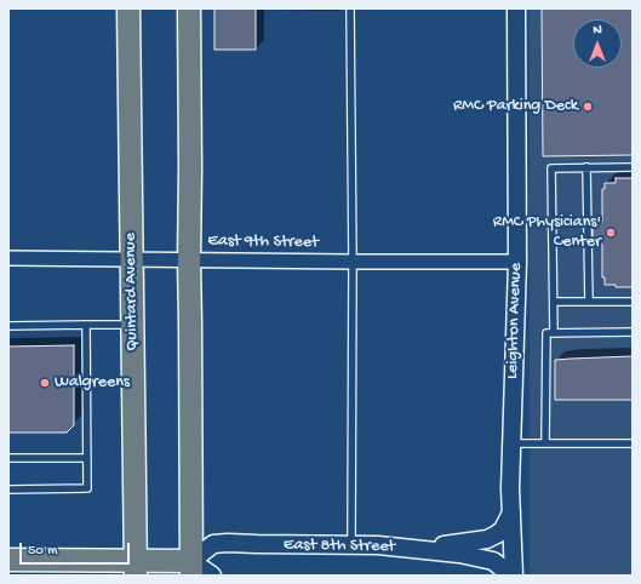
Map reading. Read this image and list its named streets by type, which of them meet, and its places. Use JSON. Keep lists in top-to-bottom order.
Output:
{
  "streets": {
    "main road": ["Quintard Avenue"],
    "street": ["East 9th Street", "Leighton Avenue", "East 8th Street"]
  },
  "crossings": [
    ["East 9th Street", "Quintard Avenue"],
    ["East 9th Street", "Leighton Avenue"],
    ["Leighton Avenue", "East 8th Street"]
  ],
  "places": ["RMC Parking Deck", "RMC Physicians' Center", "Walgreens"],
  "scale_bar": "50 m",
  "north": "top"
}
